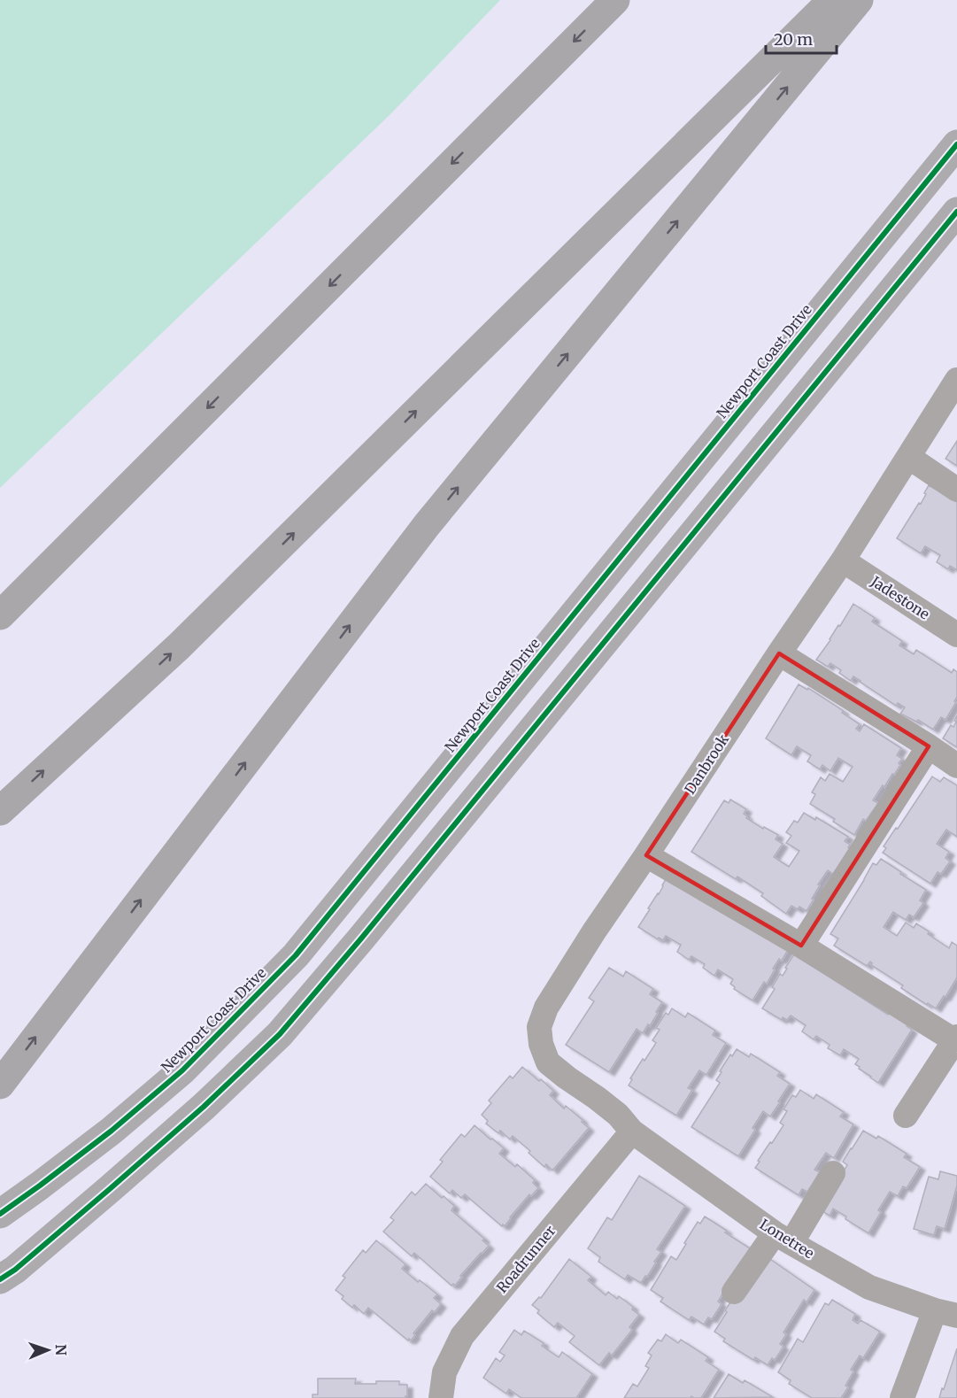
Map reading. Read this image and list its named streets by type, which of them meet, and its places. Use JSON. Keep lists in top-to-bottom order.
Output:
{
  "streets": {
    "main road": ["Newport Coast Drive"],
    "street": [
      "Jadestone",
      "Danbrook",
      "Lonetree",
      "Roadrunner"
    ]
  },
  "crossings": [
    ["Jadestone", "Danbrook"],
    ["Danbrook", "Lonetree"],
    ["Danbrook", "Roadrunner"],
    ["Lonetree", "Roadrunner"]
  ],
  "scale_bar": "20 m",
  "north": "right"
}
